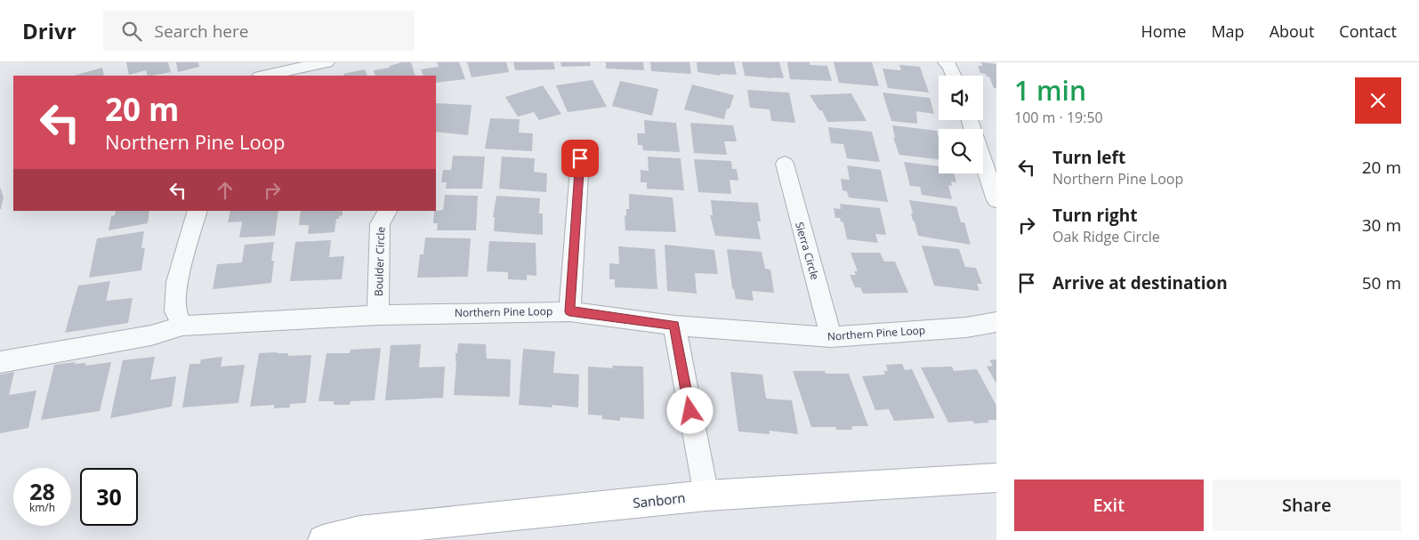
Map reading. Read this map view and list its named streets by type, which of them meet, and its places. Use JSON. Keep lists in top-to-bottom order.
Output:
{
  "streets": {
    "street": [
      "Sierra Circle",
      "Boulder Circle",
      "Northern Pine Loop",
      "Sanborn"
    ]
  },
  "crossings": [
    ["Sierra Circle", "Northern Pine Loop"],
    ["Boulder Circle", "Northern Pine Loop"]
  ],
  "page": {
    "header": "Drivr",
    "search": "Search here",
    "nav": [
      "Home",
      "Map",
      "About",
      "Contact"
    ],
    "heading": ["1 min", "100 m · 19:50"],
    "turn": ["20 m", "Northern Pine Loop"],
    "list": [
      {
        "name": "Turn left",
        "note": "Northern Pine Loop",
        "value": "20 m"
      },
      {
        "name": "Turn right",
        "note": "Oak Ridge Circle",
        "value": "30 m"
      },
      {
        "name": "Arrive at destination",
        "value": "50 m"
      }
    ],
    "speed": "28 km/h",
    "limit": "30",
    "buttons": ["Exit", "Share"]
  }
}
